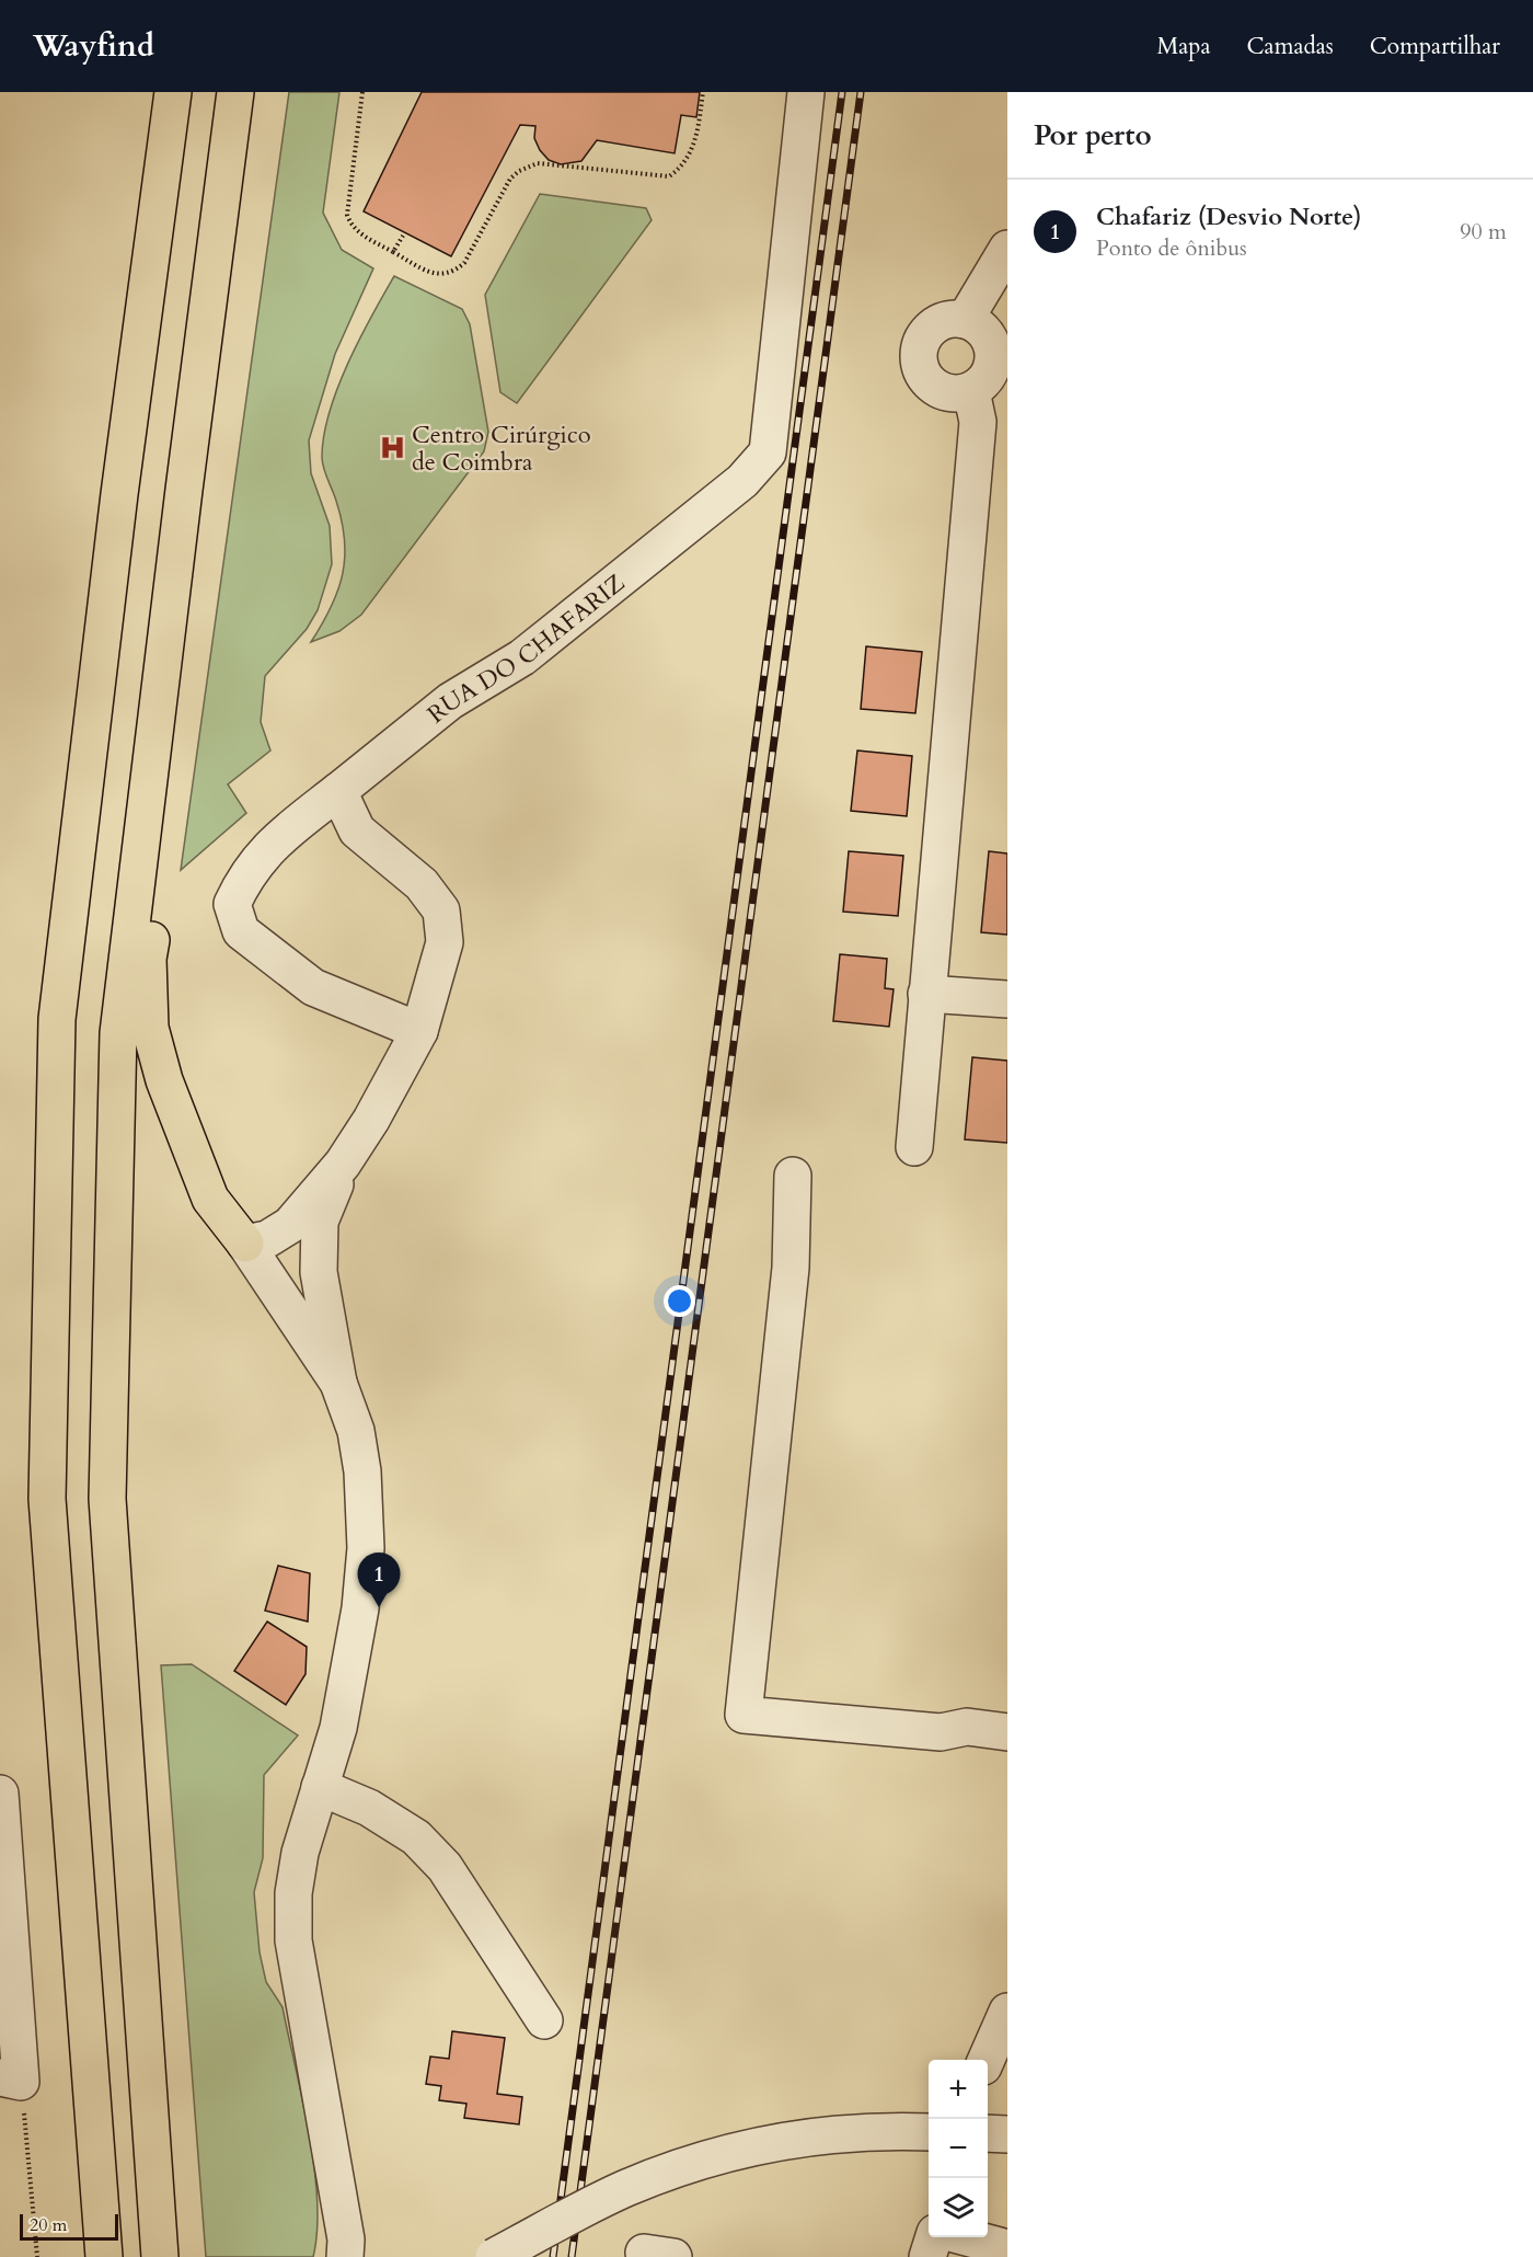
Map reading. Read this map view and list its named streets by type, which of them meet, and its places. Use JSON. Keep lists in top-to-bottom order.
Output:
{
  "streets": {
    "street": ["RUA DO CHAFARIZ"]
  },
  "places": {
    "hospital": ["Centro Cirúrgico de Coimbra"]
  },
  "scale_bar": "20 m",
  "page": {
    "header": "Wayfind",
    "nav": ["Mapa", "Camadas", "Compartilhar"],
    "heading": "Por perto",
    "list": [
      {
        "mark": "1",
        "name": "Chafariz (Desvio Norte)",
        "note": "Ponto de ônibus",
        "value": "90 m"
      }
    ],
    "pins": "1",
    "map_buttons": ["+", "−"],
    "scale": "20 m"
  }
}
